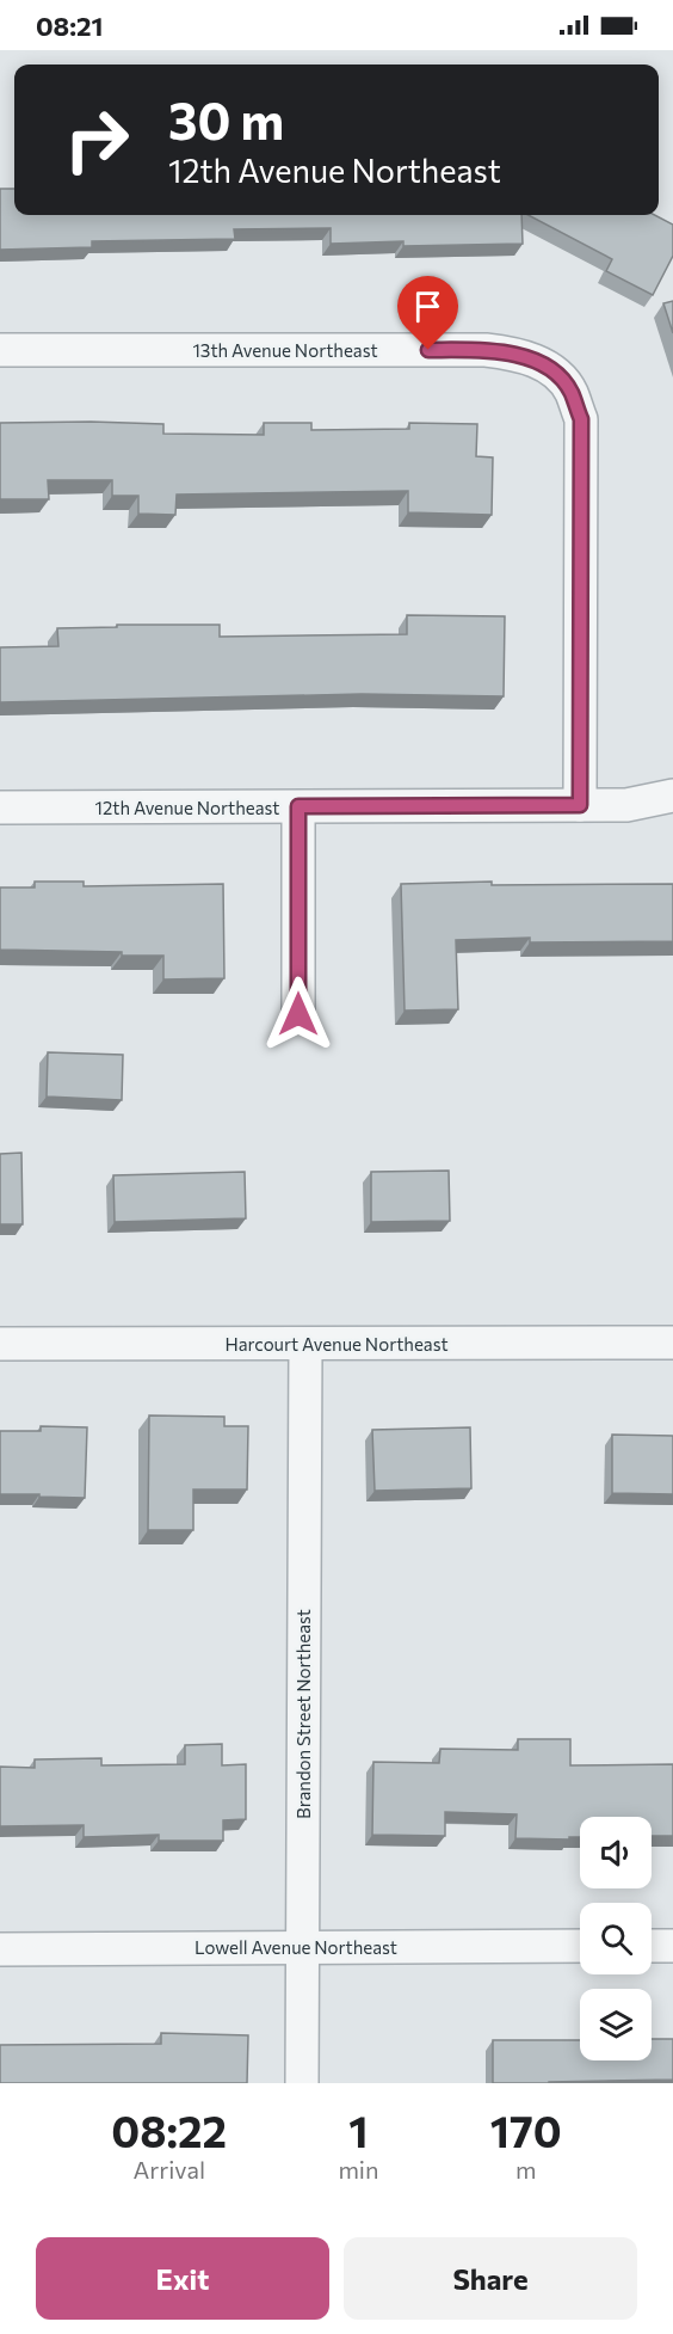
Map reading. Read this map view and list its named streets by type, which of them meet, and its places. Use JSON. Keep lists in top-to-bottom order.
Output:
{
  "streets": {
    "street": [
      "13th Avenue Northeast",
      "12th Avenue Northeast",
      "Harcourt Avenue Northeast",
      "Brandon Street Northeast",
      "Lowell Avenue Northeast"
    ]
  },
  "crossings": [
    ["13th Avenue Northeast", "12th Avenue Northeast"],
    ["Harcourt Avenue Northeast", "Brandon Street Northeast"],
    ["Brandon Street Northeast", "Lowell Avenue Northeast"]
  ],
  "page": {
    "status": "08:21",
    "turn": ["30 m", "12th Avenue Northeast"],
    "eta": [
      "08:22",
      "Arrival",
      "1",
      "min",
      "170",
      "m"
    ],
    "buttons": ["Exit", "Share"]
  }
}
